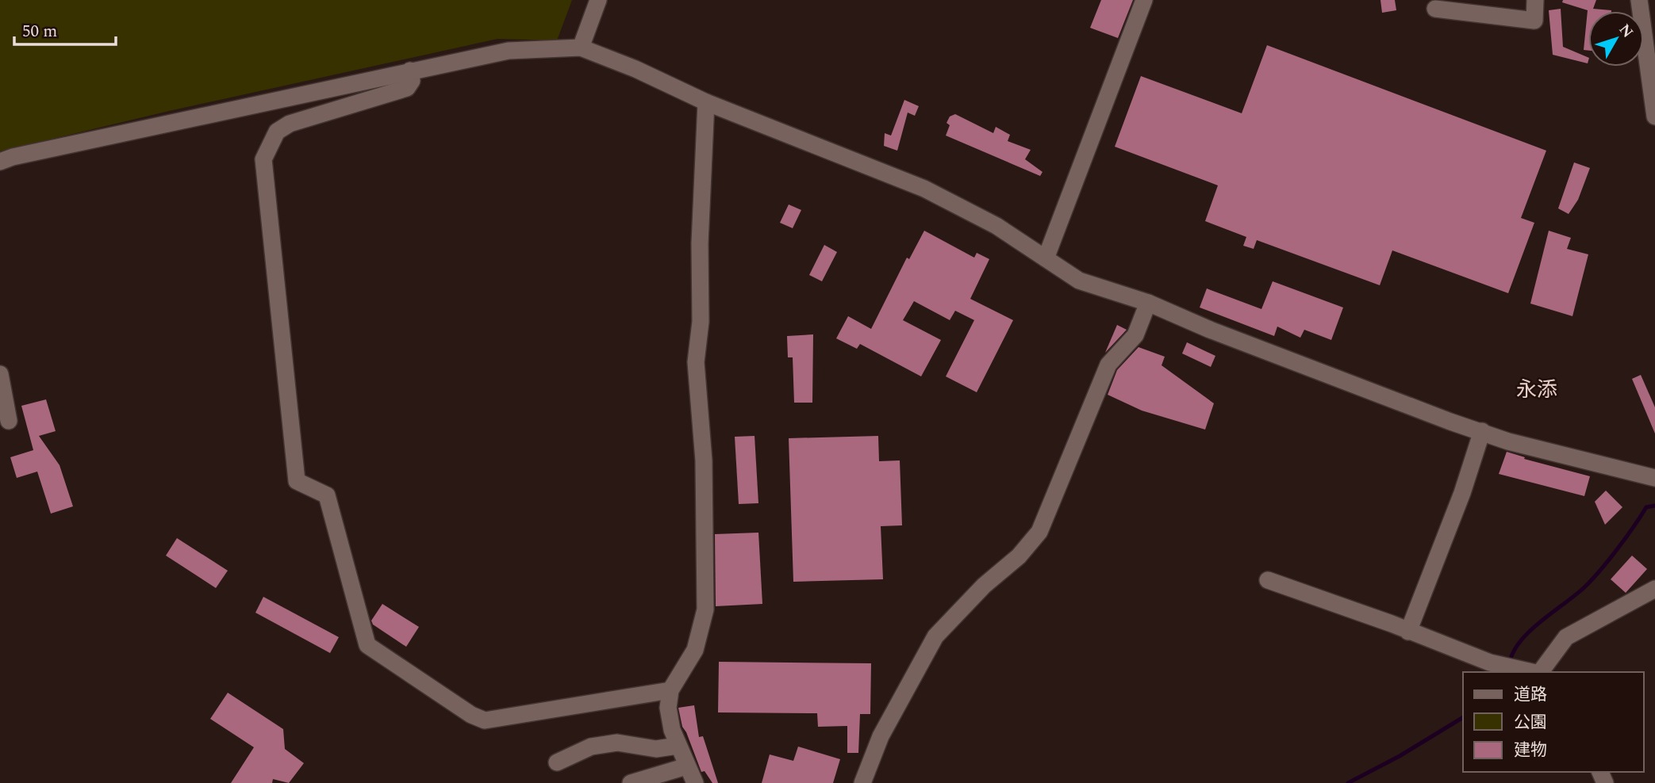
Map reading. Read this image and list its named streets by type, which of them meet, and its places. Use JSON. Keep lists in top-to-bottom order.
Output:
{
  "districts": ["永添"],
  "legend": ["道路", "公園", "建物"],
  "scale_bar": "50 m",
  "north": "top right"
}
